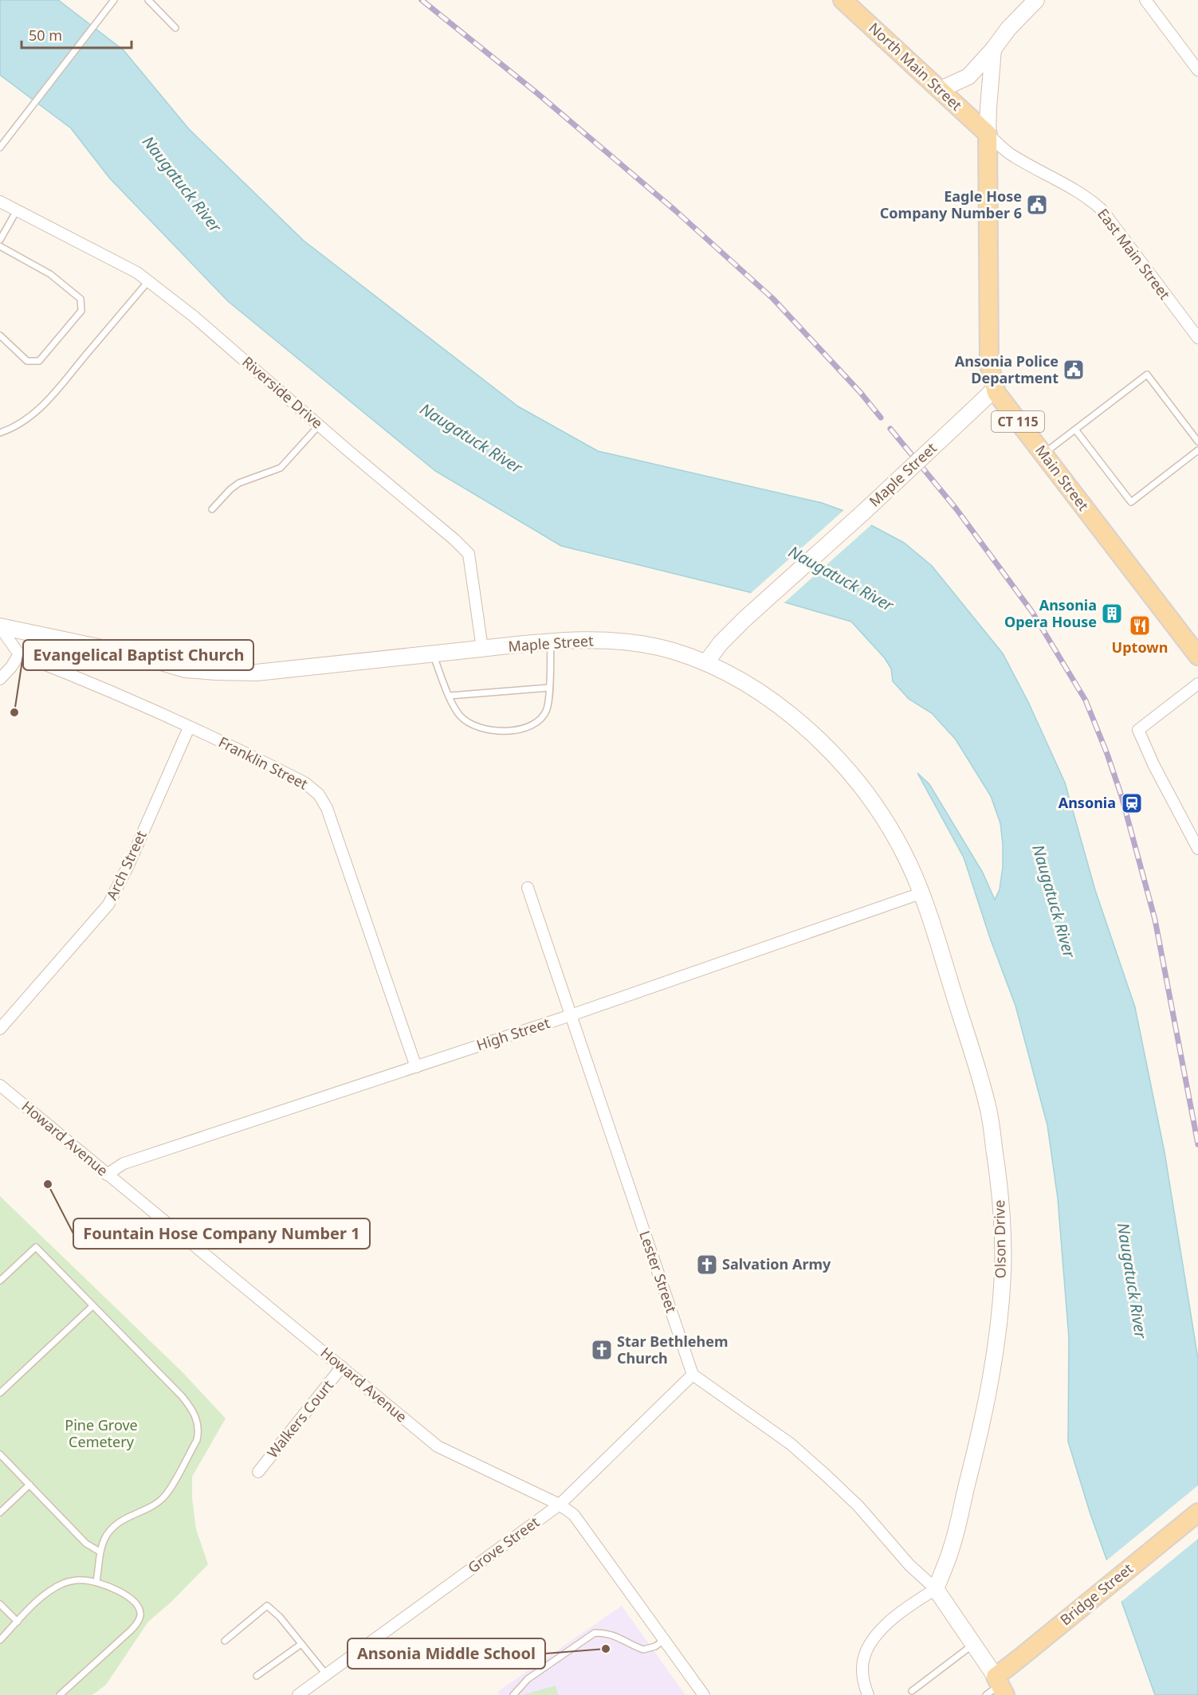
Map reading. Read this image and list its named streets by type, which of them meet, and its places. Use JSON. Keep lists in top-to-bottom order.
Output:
{
  "streets": {
    "main road": [
      "North Main Street",
      "CT 115",
      "Maple Street",
      "Main Street",
      "Olson Drive",
      "Bridge Street"
    ],
    "street": [
      "East Main Street",
      "Riverside Drive",
      "Franklin Street",
      "Arch Street",
      "High Street",
      "Howard Avenue",
      "Lester Street",
      "Walkers Court",
      "Grove Street"
    ]
  },
  "crossings": [
    ["North Main Street", "East Main Street"],
    ["North Main Street", "Main Street"],
    ["East Main Street", "Main Street"],
    ["Riverside Drive", "Maple Street"],
    ["Maple Street", "Main Street"],
    ["Franklin Street", "Arch Street"],
    ["Franklin Street", "High Street"],
    ["High Street", "Howard Avenue"],
    ["High Street", "Olson Drive"],
    ["High Street", "Lester Street"],
    ["Howard Avenue", "Walkers Court"],
    ["Howard Avenue", "Grove Street"],
    ["Lester Street", "Grove Street"]
  ],
  "water": ["Naugatuck River"],
  "parks": ["Pine Grove Cemetery"],
  "places": {
    "public building": ["Eagle Hose Company Number 6", "Ansonia Police Department"],
    "building": ["Ansonia Opera House"],
    "restaurant": ["Uptown"],
    "other": ["Evangelical Baptist Church", "Fountain Hose Company Number 1", "Ansonia Middle School"],
    "station": ["Ansonia"],
    "church": ["Salvation Army", "Star Bethlehem Church"]
  },
  "scale_bar": "50 m"
}
